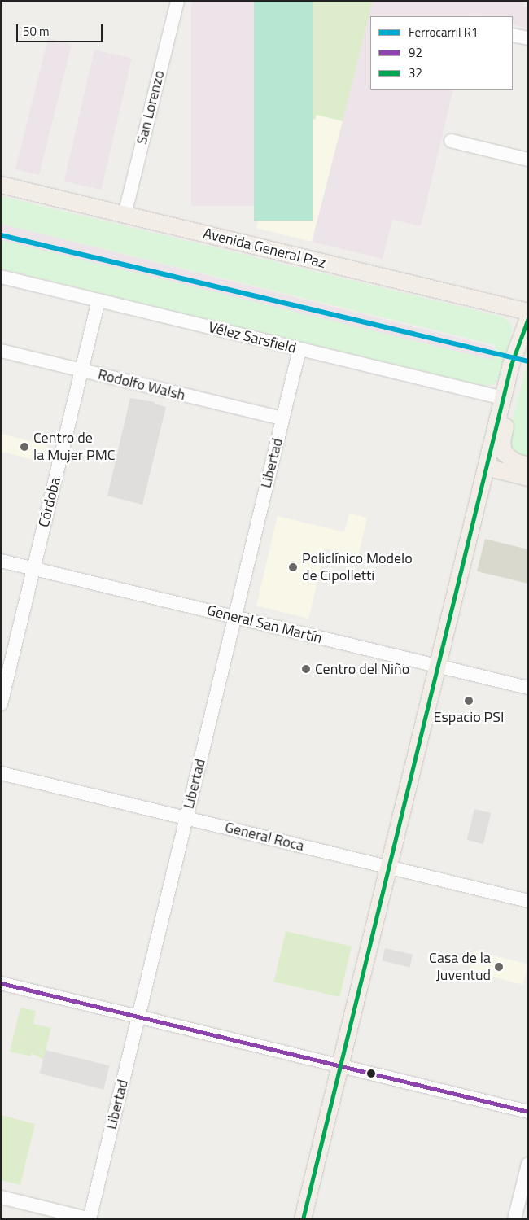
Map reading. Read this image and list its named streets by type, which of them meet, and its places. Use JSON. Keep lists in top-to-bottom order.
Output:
{
  "streets": {
    "main road": ["Avenida General Paz"],
    "street": [
      "San Lorenzo",
      "Vélez Sarsfield",
      "Rodolfo Walsh",
      "Libertad",
      "Córdoba",
      "General San Martín",
      "General Roca"
    ]
  },
  "crossings": [
    ["San Lorenzo", "Avenida General Paz"],
    ["Vélez Sarsfield", "Libertad"],
    ["Vélez Sarsfield", "Córdoba"],
    ["Rodolfo Walsh", "Libertad"],
    ["Rodolfo Walsh", "Córdoba"],
    ["Libertad", "General San Martín"],
    ["Libertad", "General Roca"],
    ["Córdoba", "General San Martín"]
  ],
  "places": [
    "Centro de la Mujer PMC",
    "Policlínico Modelo de Cipolletti",
    "Centro del Niño",
    "Espacio PSI",
    "Casa de la Juventud"
  ],
  "lines": ["rail line R1", "transit line 32", "transit line 92"],
  "legend": ["Ferrocarril R1", "92", "32"],
  "scale_bar": "50 m"
}
